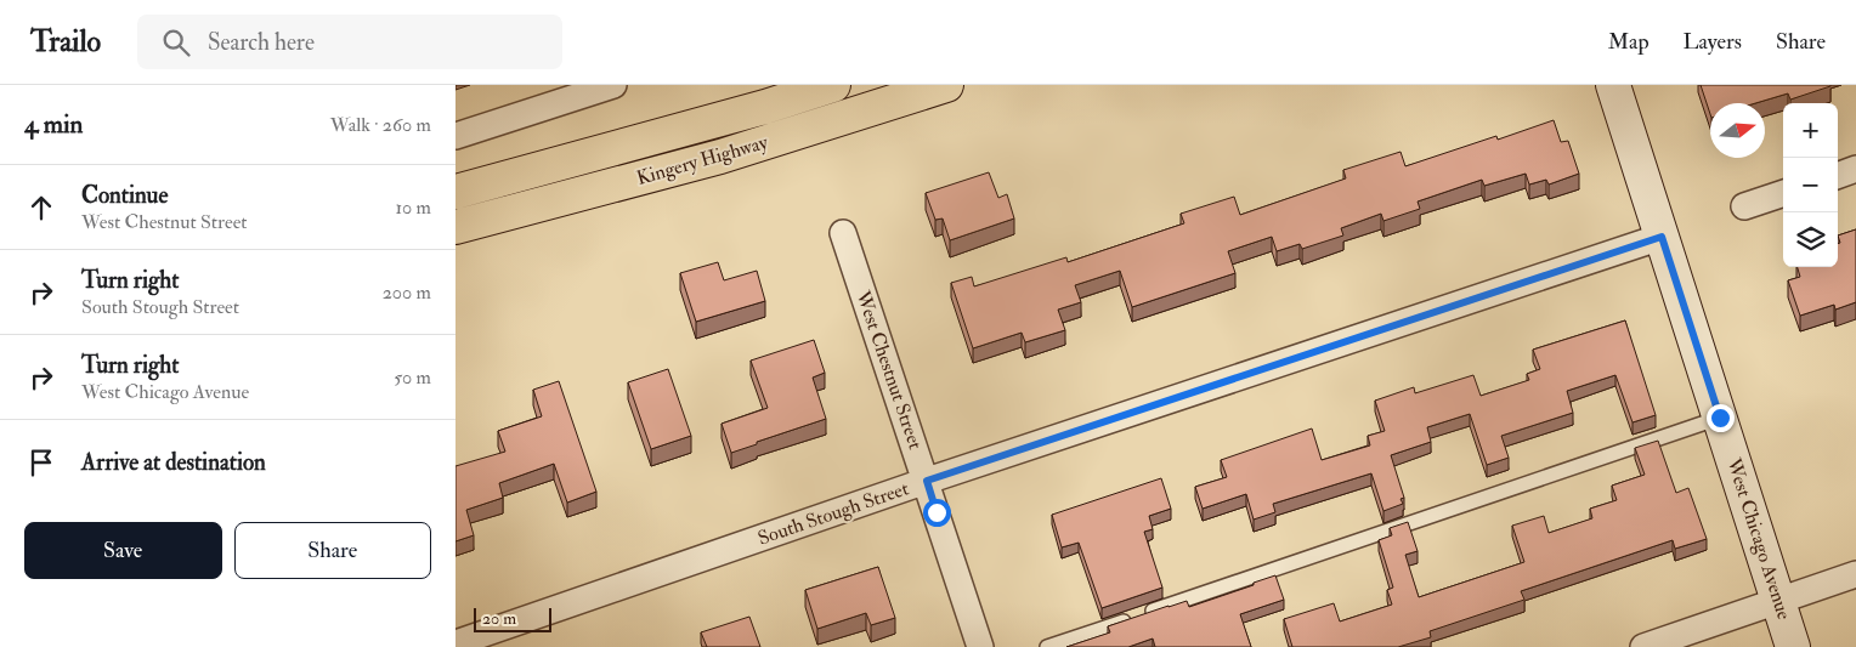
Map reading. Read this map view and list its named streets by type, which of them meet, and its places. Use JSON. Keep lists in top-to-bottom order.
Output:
{
  "streets": {
    "highway": ["Kingery Highway"],
    "main road": ["West Chicago Avenue"],
    "street": ["West Chestnut Street", "South Stough Street"]
  },
  "crossings": [
    ["West Chestnut Street", "South Stough Street"],
    ["South Stough Street", "West Chicago Avenue"]
  ],
  "scale_bar": "20 m",
  "north": "right",
  "page": {
    "header": "Trailo",
    "search": "Search here",
    "nav": ["Map", "Layers", "Share"],
    "heading": ["4 min", "Walk · 260 m"],
    "map_buttons": ["+", "−"],
    "list": [
      ["Continue", "West Chestnut Street", "10 m"],
      ["Turn right", "South Stough Street", "200 m"],
      ["Turn right", "West Chicago Avenue", "50 m"],
      "Arrive at destination"
    ],
    "buttons": ["Save", "Share"],
    "scale": "20 m"
  }
}
